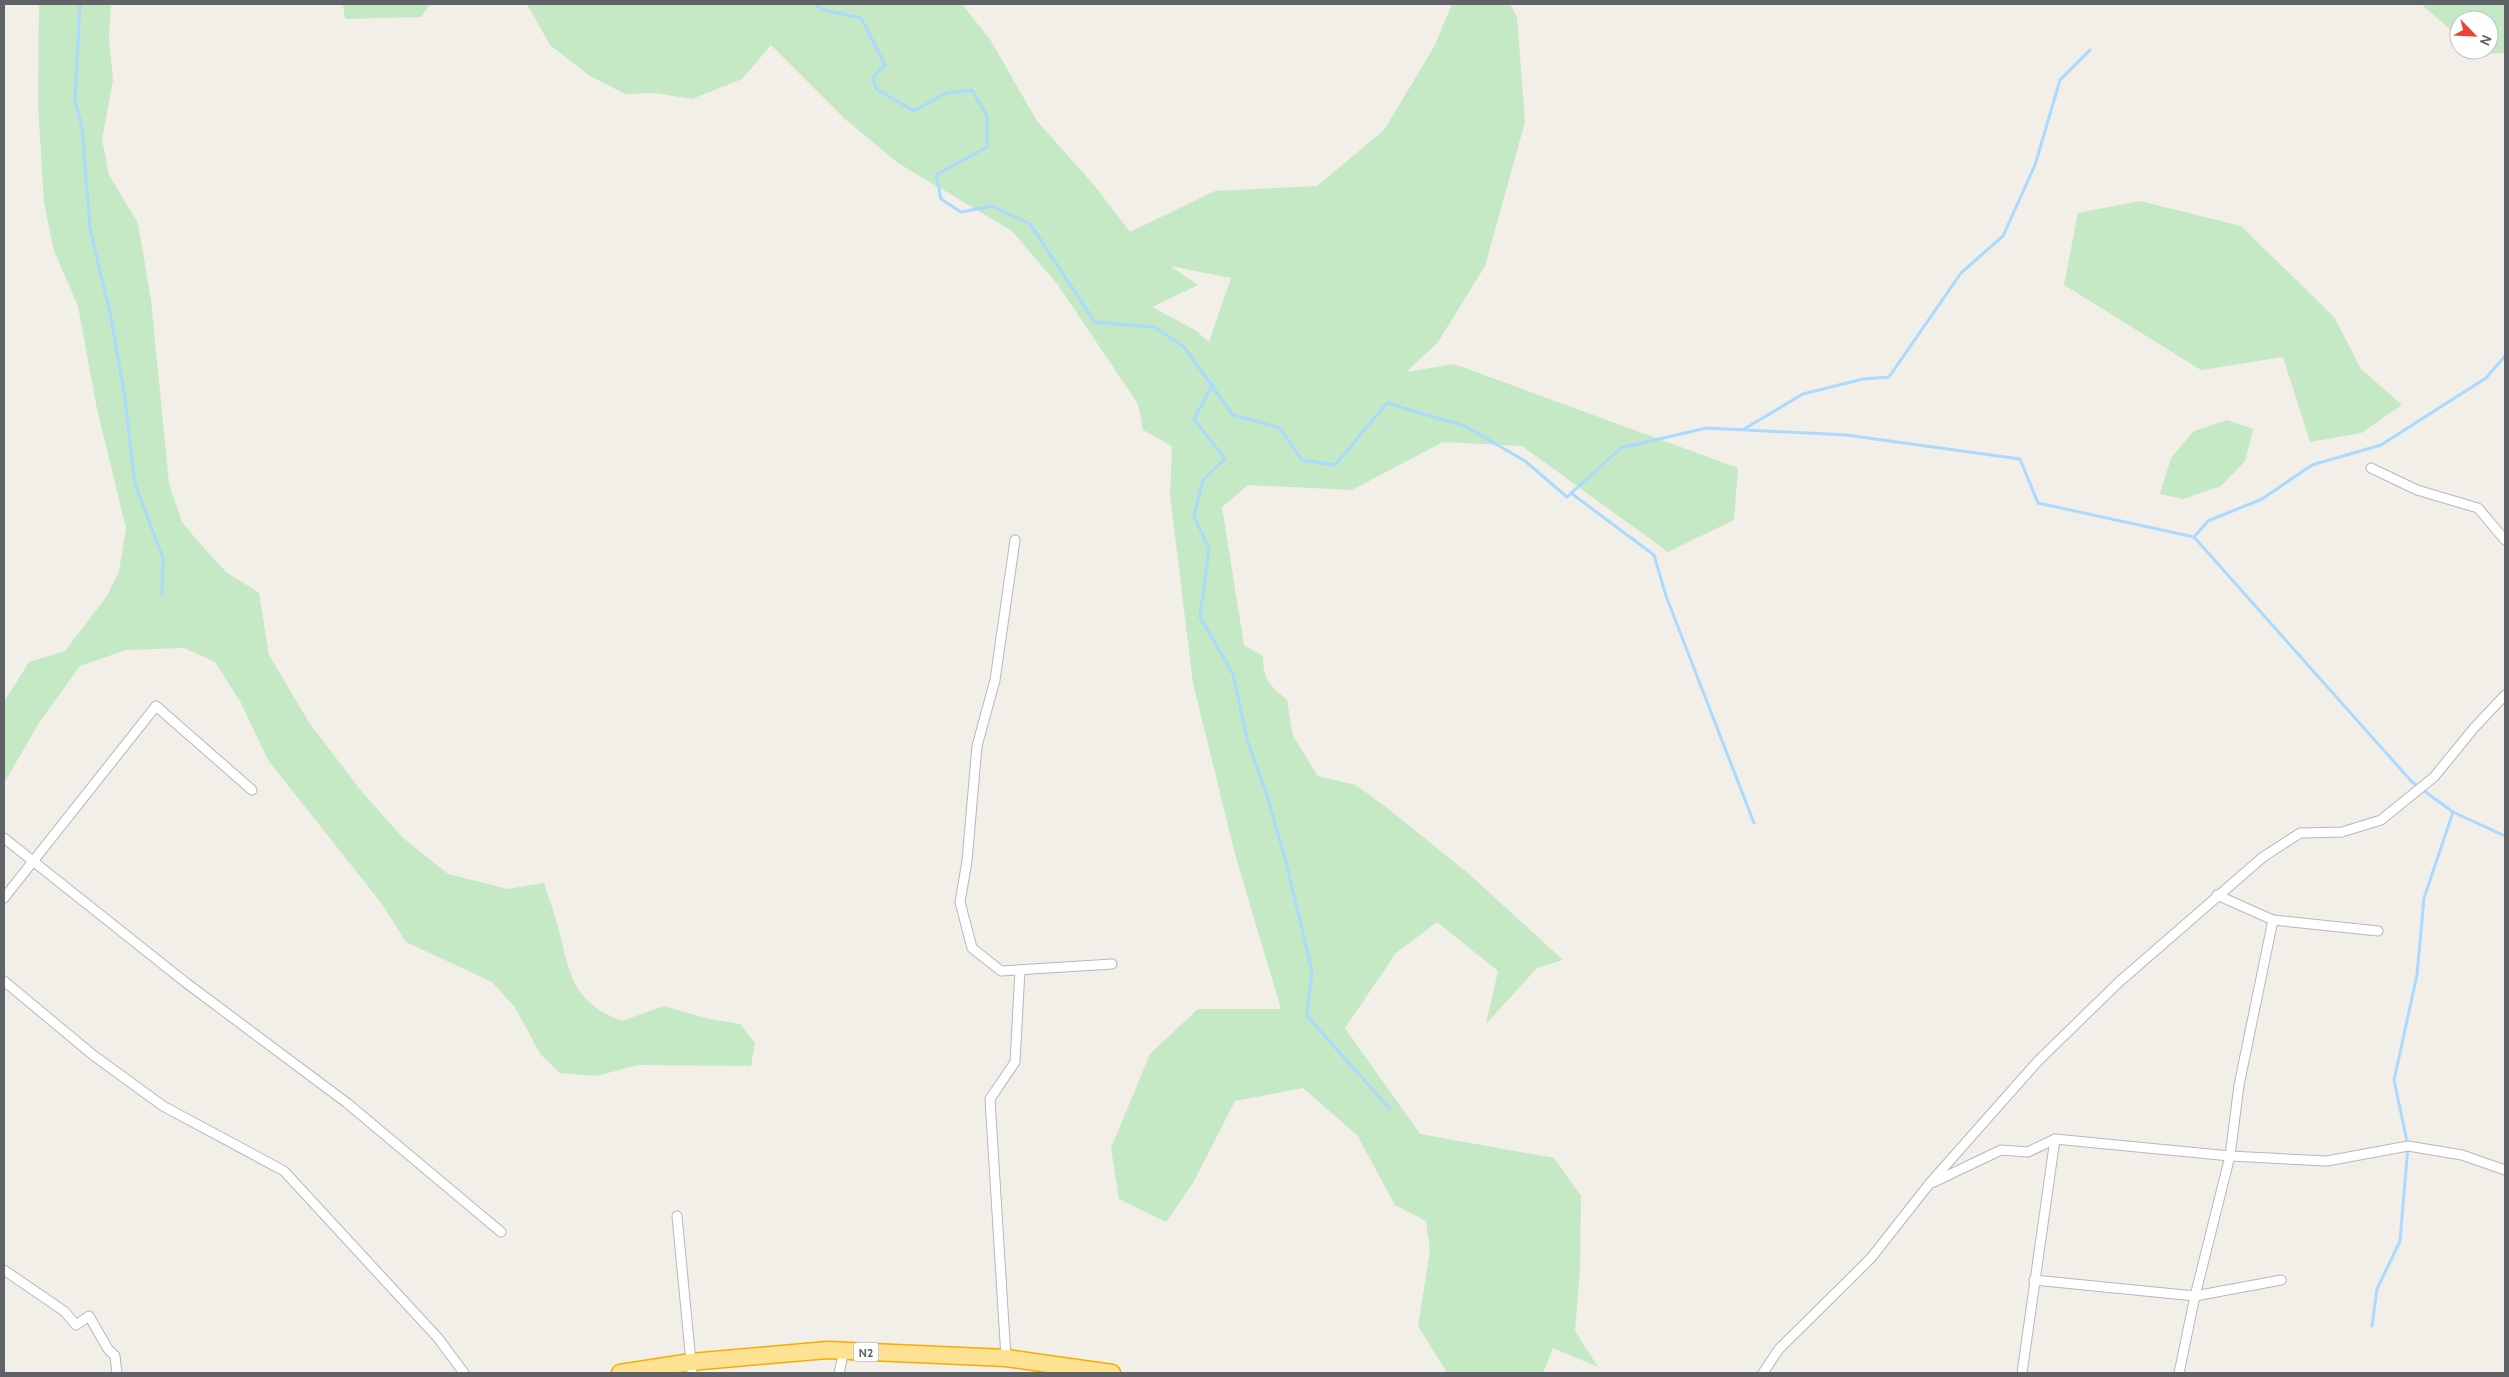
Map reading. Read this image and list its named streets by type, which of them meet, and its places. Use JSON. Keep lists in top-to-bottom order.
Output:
{
  "streets": {
    "highway": ["N2"]
  },
  "north": "bottom right"
}
